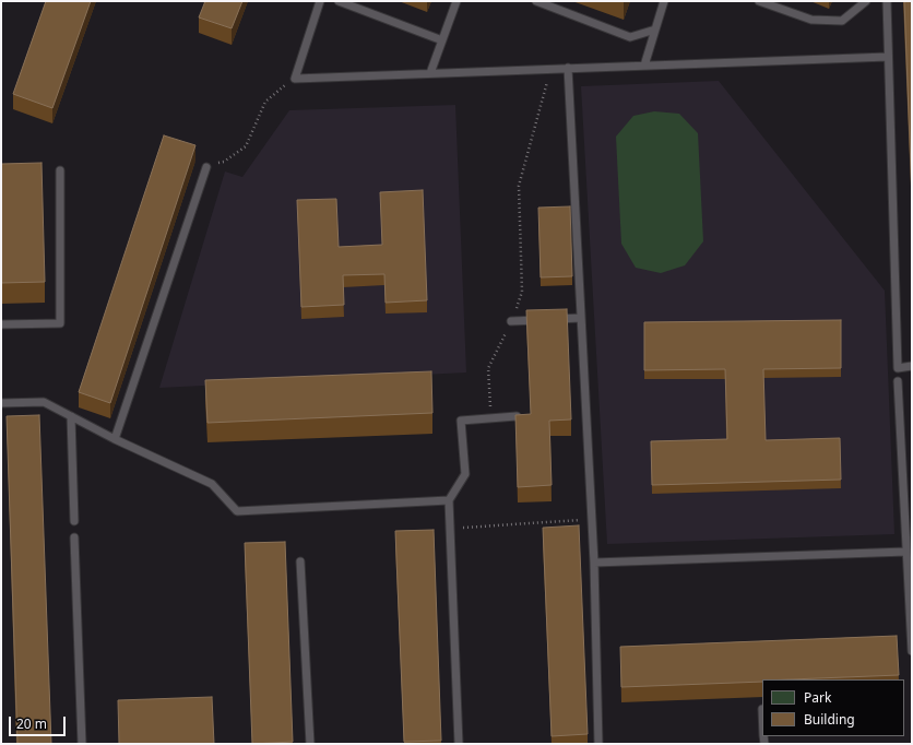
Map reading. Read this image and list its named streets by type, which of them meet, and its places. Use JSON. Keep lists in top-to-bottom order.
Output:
{
  "legend": ["Park", "Building"],
  "scale_bar": "20 m"
}
